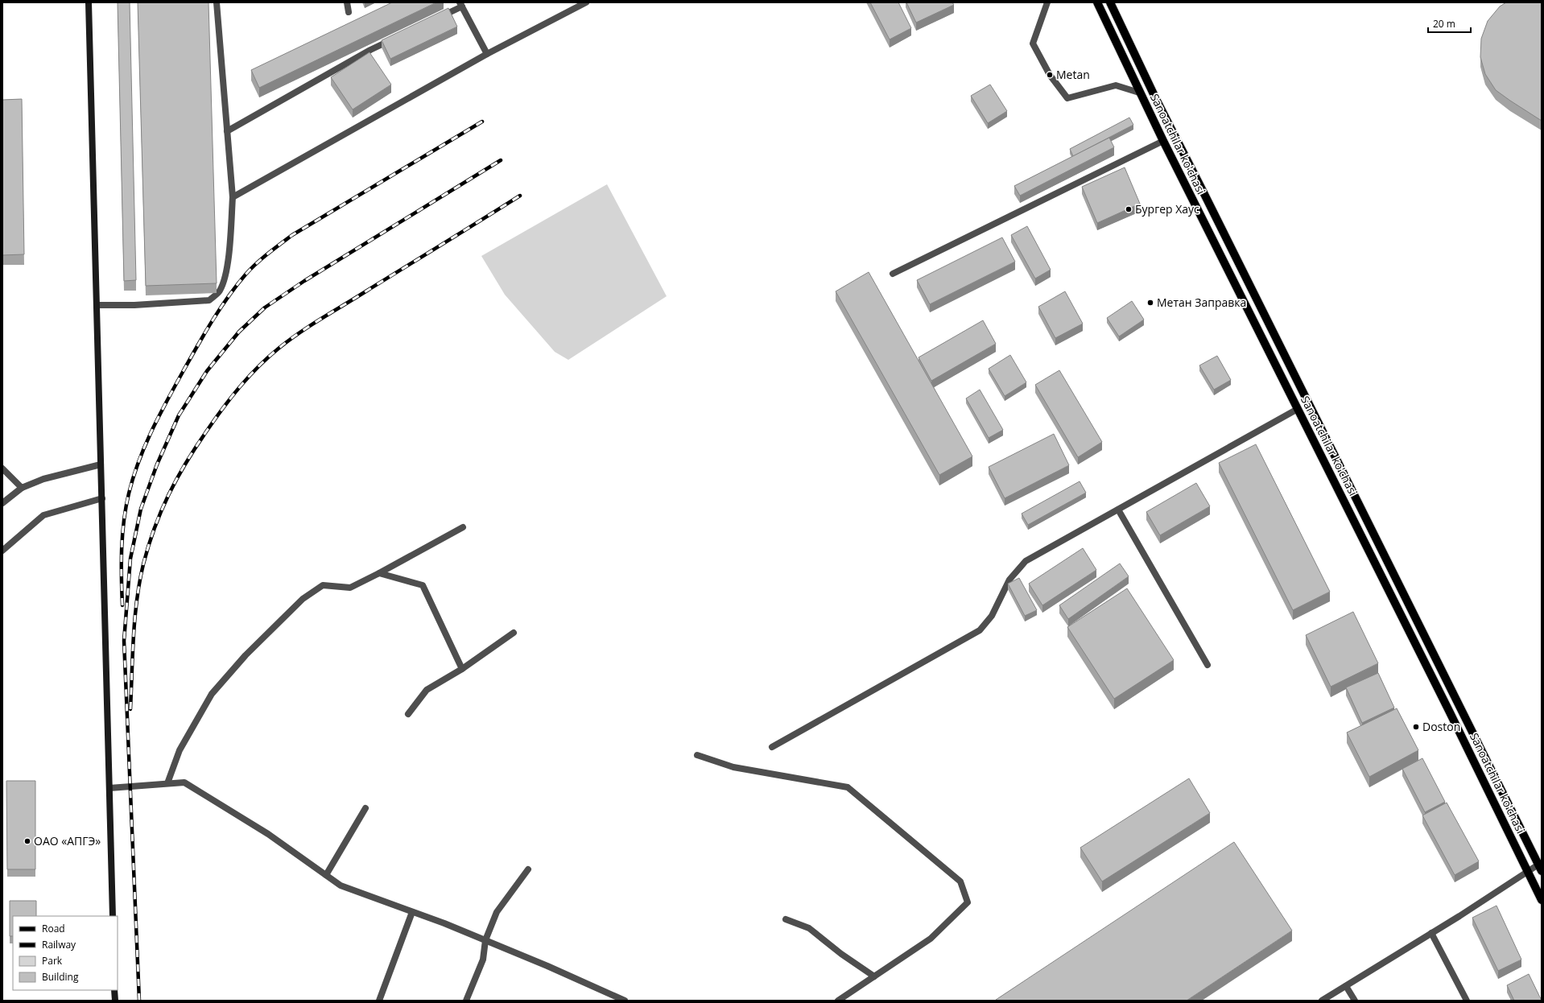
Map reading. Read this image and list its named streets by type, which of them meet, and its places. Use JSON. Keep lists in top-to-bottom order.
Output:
{
  "streets": {
    "main road": ["Sanoatchilar ko'chasi"]
  },
  "places": [
    "Metan",
    "Бургер Хаус",
    "Метан Заправка",
    "Doston",
    "ОАО «АПГЭ»"
  ],
  "legend": [
    "Road",
    "Railway",
    "Park",
    "Building"
  ],
  "scale_bar": "20 m"
}
